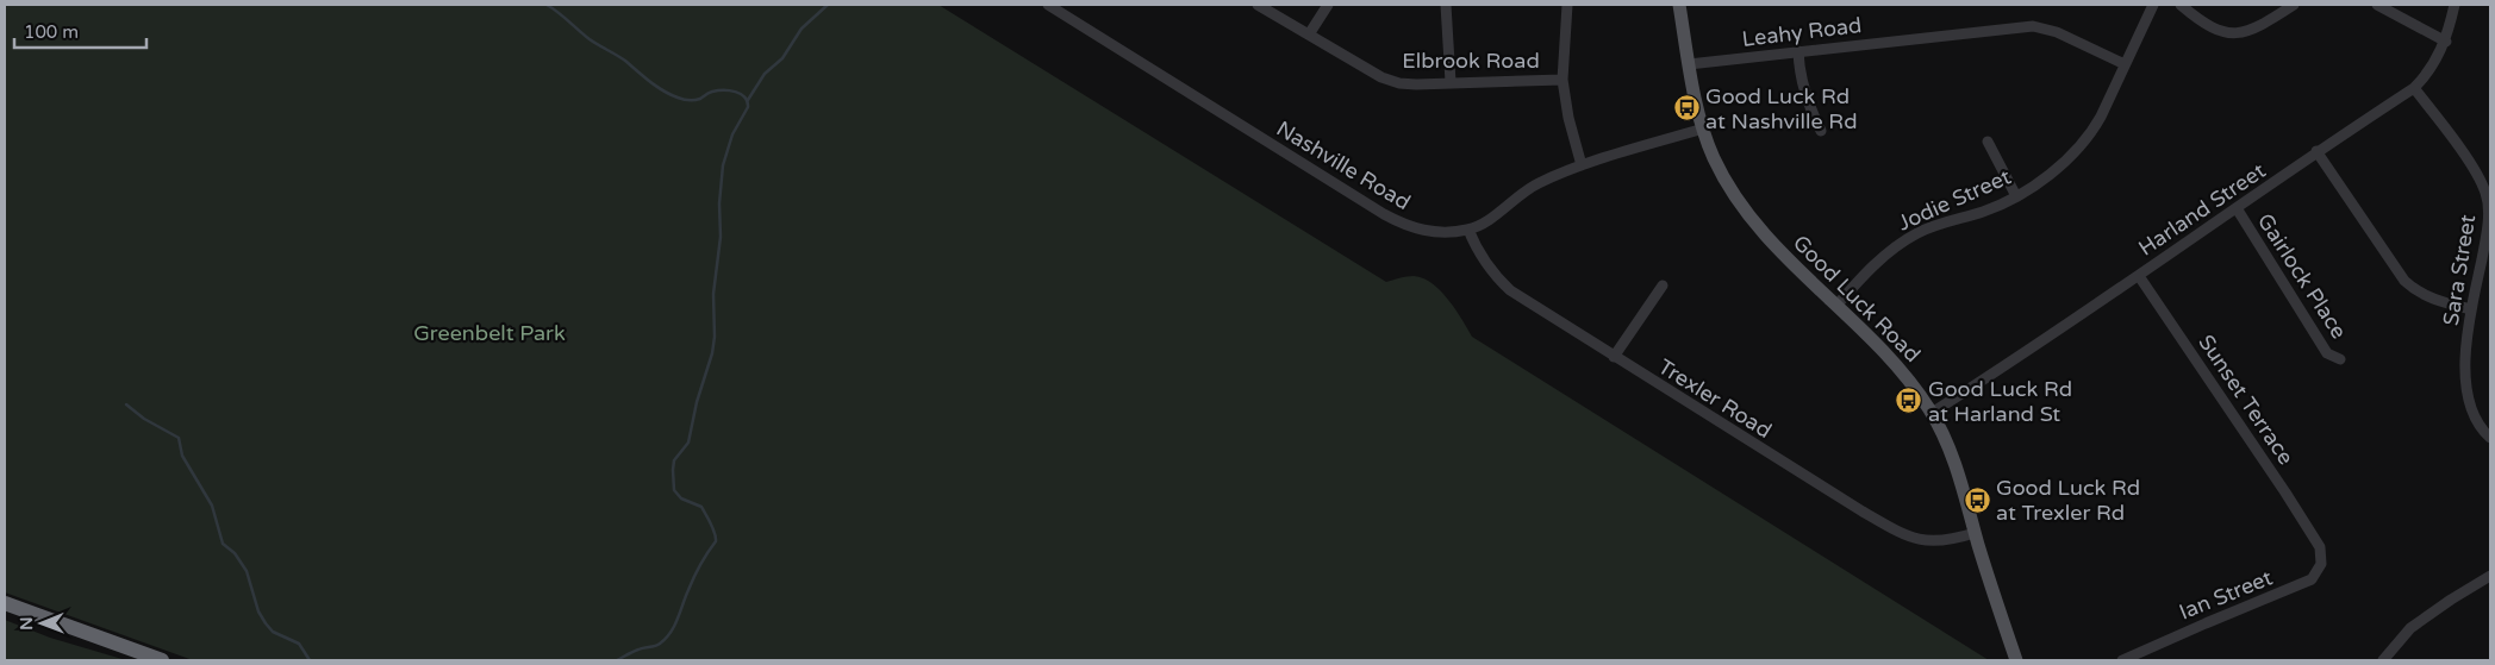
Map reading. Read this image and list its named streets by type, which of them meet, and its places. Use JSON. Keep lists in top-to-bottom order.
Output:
{
  "streets": {
    "main road": ["Good Luck Road"],
    "street": [
      "Leahy Road",
      "Elbrook Road",
      "Nashville Road",
      "Jodie Street",
      "Harland Street",
      "Sara Street",
      "Gairlock Place",
      "Trexler Road",
      "Sunset Terrace",
      "Ian Street"
    ]
  },
  "crossings": [
    ["Leahy Road", "Jodie Street"],
    ["Leahy Road", "Good Luck Road"],
    ["Nashville Road", "Good Luck Road"],
    ["Nashville Road", "Trexler Road"],
    ["Jodie Street", "Good Luck Road"],
    ["Harland Street", "Sara Street"],
    ["Harland Street", "Gairlock Place"],
    ["Harland Street", "Good Luck Road"],
    ["Harland Street", "Sunset Terrace"],
    ["Good Luck Road", "Trexler Road"],
    ["Sunset Terrace", "Ian Street"]
  ],
  "parks": ["Greenbelt Park"],
  "places": {
    "bus stop": ["Good Luck Rd at Nashville Rd", "Good Luck Rd at Harland St", "Good Luck Rd at Trexler Rd"]
  },
  "scale_bar": "100 m",
  "north": "left"
}
